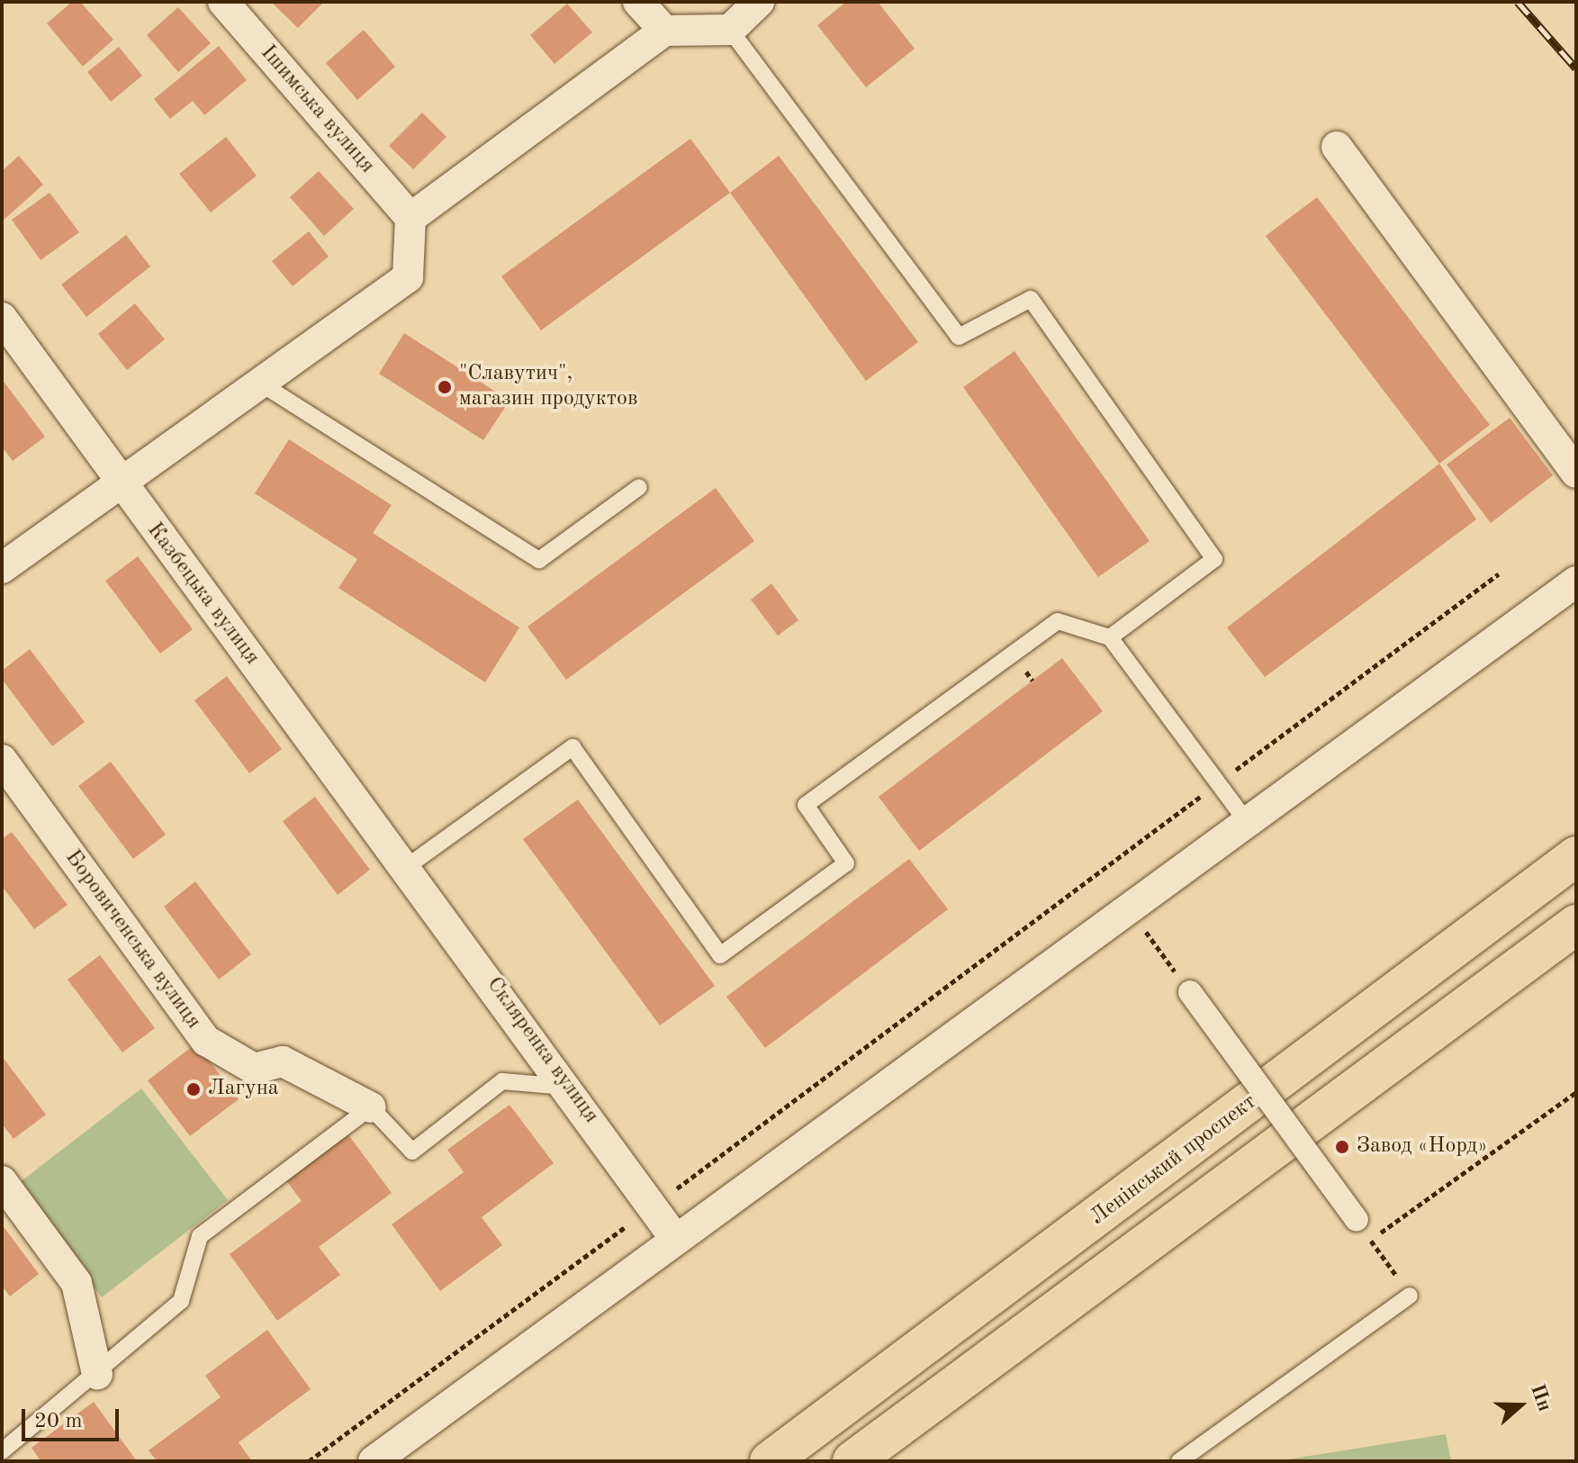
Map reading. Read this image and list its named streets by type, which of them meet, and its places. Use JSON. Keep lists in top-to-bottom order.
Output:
{
  "streets": {
    "main road": ["Ленінський проспект"],
    "street": [
      "Ішимська вулиця",
      "Казбецька вулиця",
      "Боровиченська вулиця",
      "Скляренка вулиця"
    ]
  },
  "crossings": [
    ["Казбецька вулиця", "Скляренка вулиця"]
  ],
  "places": ["\"Славутич\", магазин продуктов", "Лагуна", "Завод «Норд»"],
  "scale_bar": "20 m",
  "north": "right"
}
